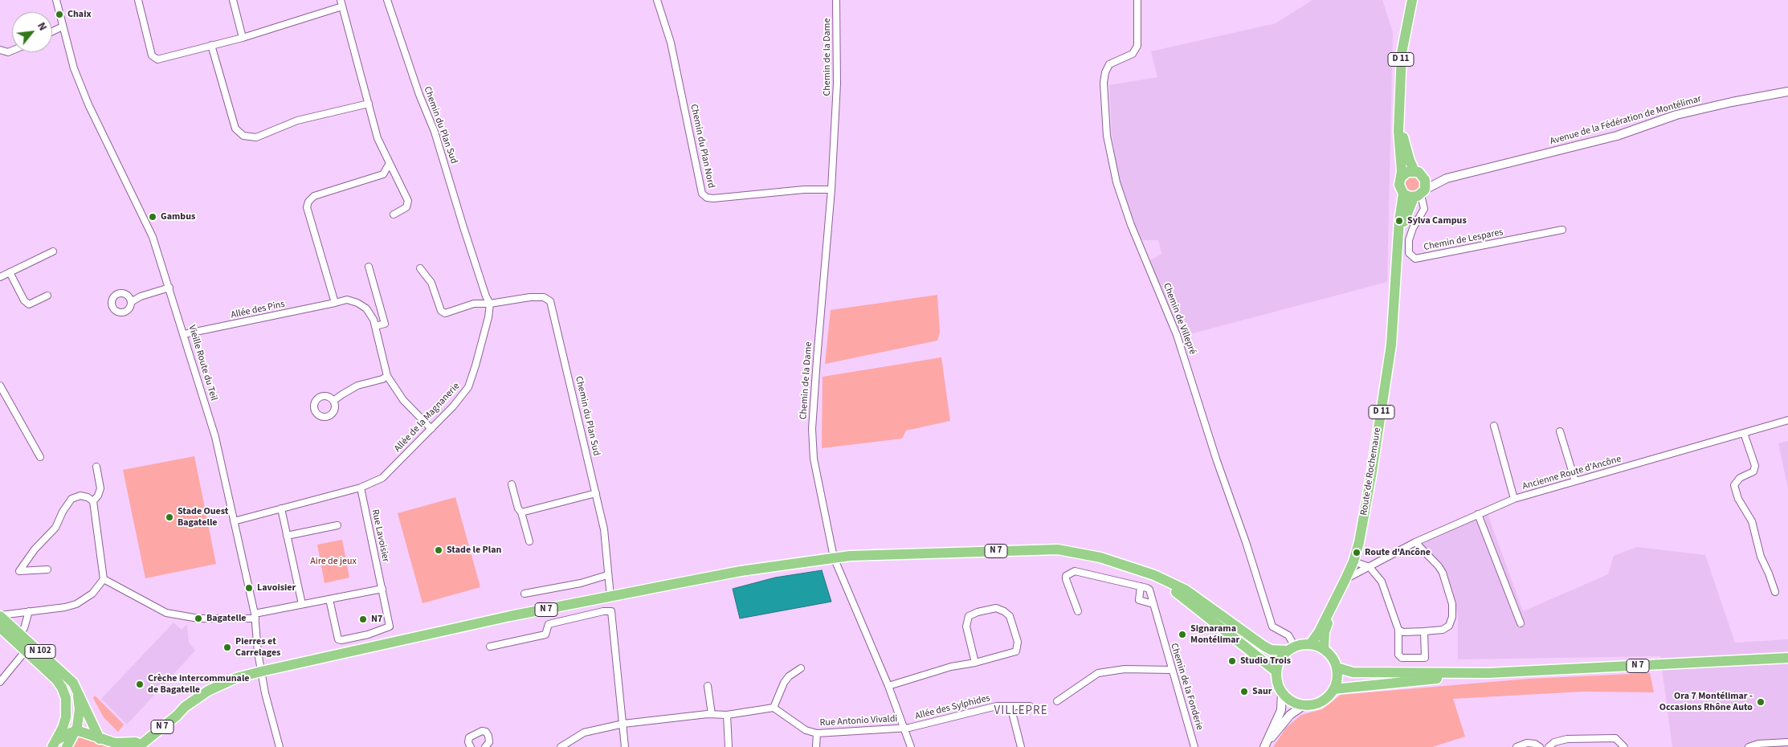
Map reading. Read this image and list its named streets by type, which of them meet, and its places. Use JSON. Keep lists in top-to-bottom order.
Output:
{
  "streets": {
    "main road": [
      "D 11",
      "Route de Rochemaure",
      "N 7",
      "N 102"
    ],
    "street": [
      "Chemin de la Dame",
      "Avenue de la Fédération de Montélimar",
      "Chemin du Plan Sud",
      "Chemin du Plan Nord",
      "Chemin de Lespares",
      "Allée des Pins",
      "Chemin de Villepré",
      "Vieille Route du Teil",
      "Allée de la Magnanerie",
      "Ancienne Route d'Ancône",
      "Rue Lavoisier",
      "Chemin de la Fonderie",
      "Allée des Sylphides",
      "Rue Antonio Vivaldi"
    ]
  },
  "crossings": [
    ["Chemin de la Dame", "Chemin du Plan Nord"],
    ["Chemin de la Dame", "N 7"],
    ["Chemin de la Dame", "Allée des Sylphides"],
    ["Chemin de la Dame", "Rue Antonio Vivaldi"],
    ["D 11", "Avenue de la Fédération de Montélimar"],
    ["D 11", "Chemin de Lespares"],
    ["D 11", "Route de Rochemaure"],
    ["Avenue de la Fédération de Montélimar", "Chemin de Lespares"],
    ["Avenue de la Fédération de Montélimar", "Route de Rochemaure"],
    ["Chemin du Plan Sud", "Allée de la Magnanerie"],
    ["Chemin du Plan Sud", "N 7"],
    ["Chemin de Lespares", "Route de Rochemaure"],
    ["Allée des Pins", "Vieille Route du Teil"],
    ["Chemin de Villepré", "Route de Rochemaure"],
    ["Chemin de Villepré", "N 7"],
    ["Vieille Route du Teil", "N 7"],
    ["Allée de la Magnanerie", "Rue Lavoisier"],
    ["Route de Rochemaure", "Ancienne Route d'Ancône"],
    ["Route de Rochemaure", "N 7"],
    ["Allée des Sylphides", "Rue Antonio Vivaldi"]
  ],
  "districts": ["VILLEPRE"],
  "parks": ["Aire de jeux"],
  "places": [
    "Chaix",
    "Gambus",
    "Sylva Campus",
    "Stade Ouest Bagatelle",
    "Stade le Plan",
    "Route d'Ancône",
    "Lavoisier",
    "Bagatelle",
    "N7",
    "Signarama Montélimar",
    "Pierres et Carrelages",
    "Studio Trois",
    "Crèche intercommunale de Bagatelle",
    "Saur",
    "Ora 7 Montélimar - Occasions Rhône Auto"
  ],
  "north": "top right"
}
